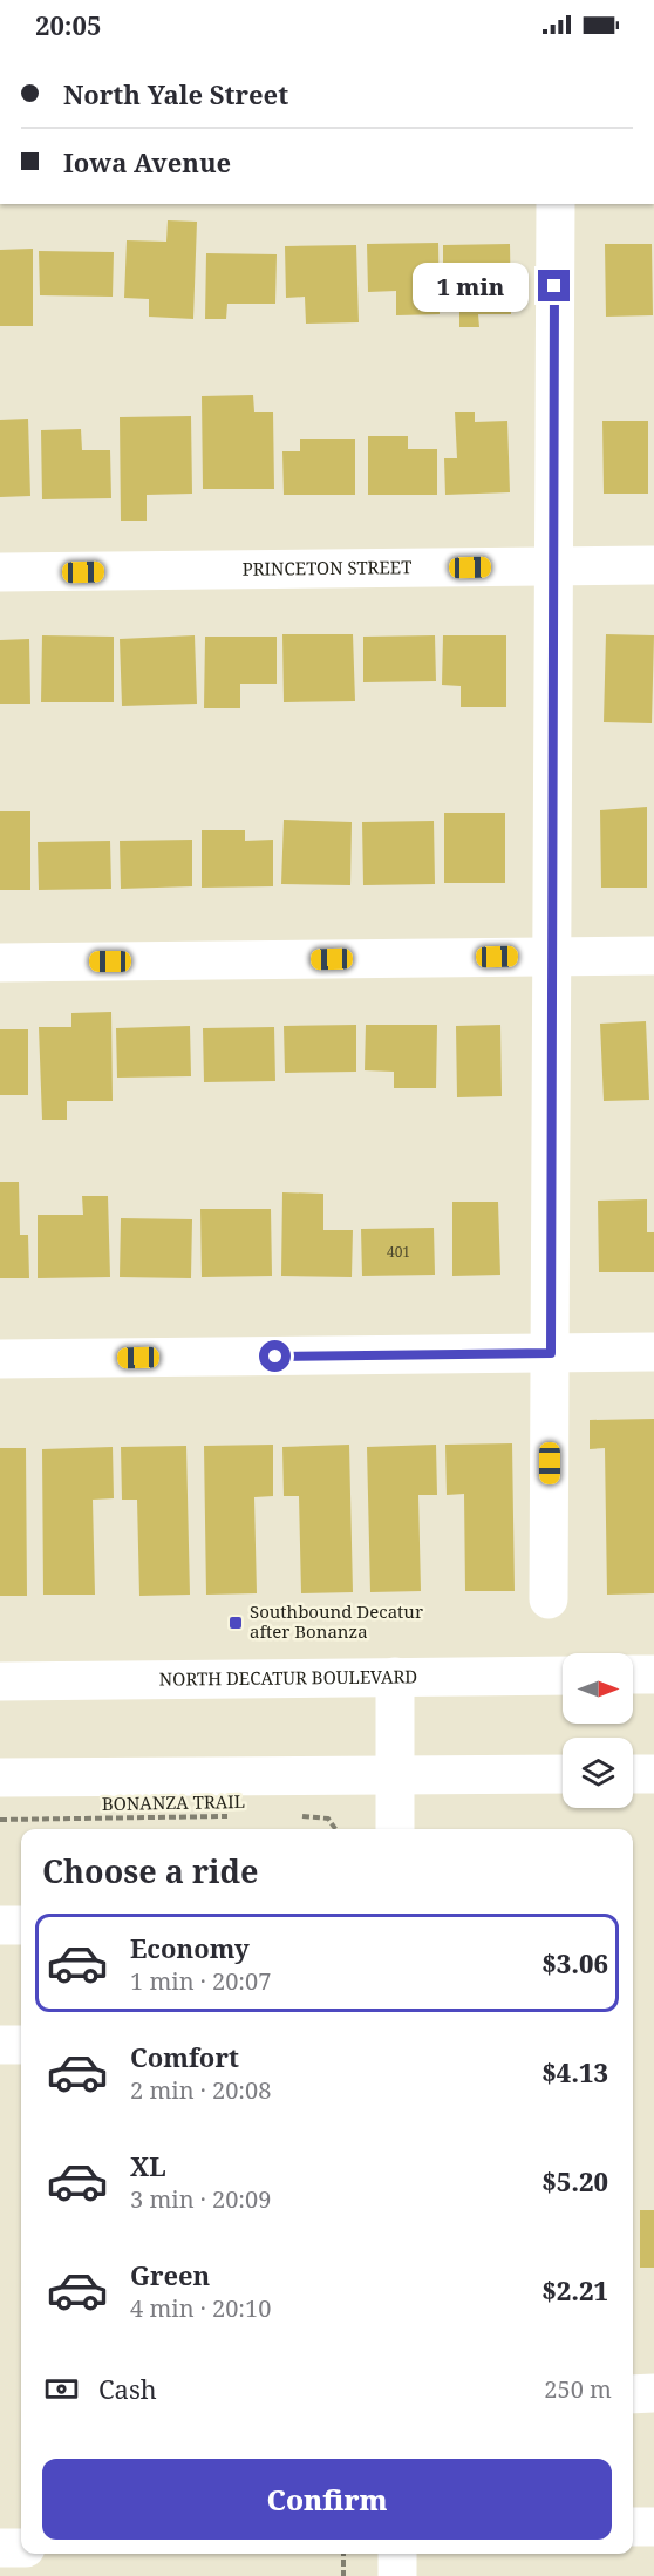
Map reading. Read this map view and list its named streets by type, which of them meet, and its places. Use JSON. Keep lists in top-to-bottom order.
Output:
{
  "streets": {
    "street": ["PRINCETON STREET", "NORTH DECATUR BOULEVARD"],
    "path": ["BONANZA TRAIL"]
  },
  "places": {
    "transit": ["Southbound Decatur after Bonanza"]
  },
  "house_numbers": ["401"],
  "north": "right",
  "page": {
    "status": "20:05",
    "banner": ["North Yale Street", "Iowa Avenue"],
    "bubble": "1 min",
    "heading": "Choose a ride",
    "list": [
      {
        "name": "Economy",
        "note": "1 min · 20:07",
        "value": "$3.06"
      },
      {
        "name": "Comfort",
        "note": "2 min · 20:08",
        "value": "$4.13"
      },
      {
        "name": "XL",
        "note": "3 min · 20:09",
        "value": "$5.20"
      },
      {
        "name": "Green",
        "note": "4 min · 20:10",
        "value": "$2.21"
      }
    ],
    "pay": ["Cash", "250 m"],
    "buttons": "Confirm"
  }
}
